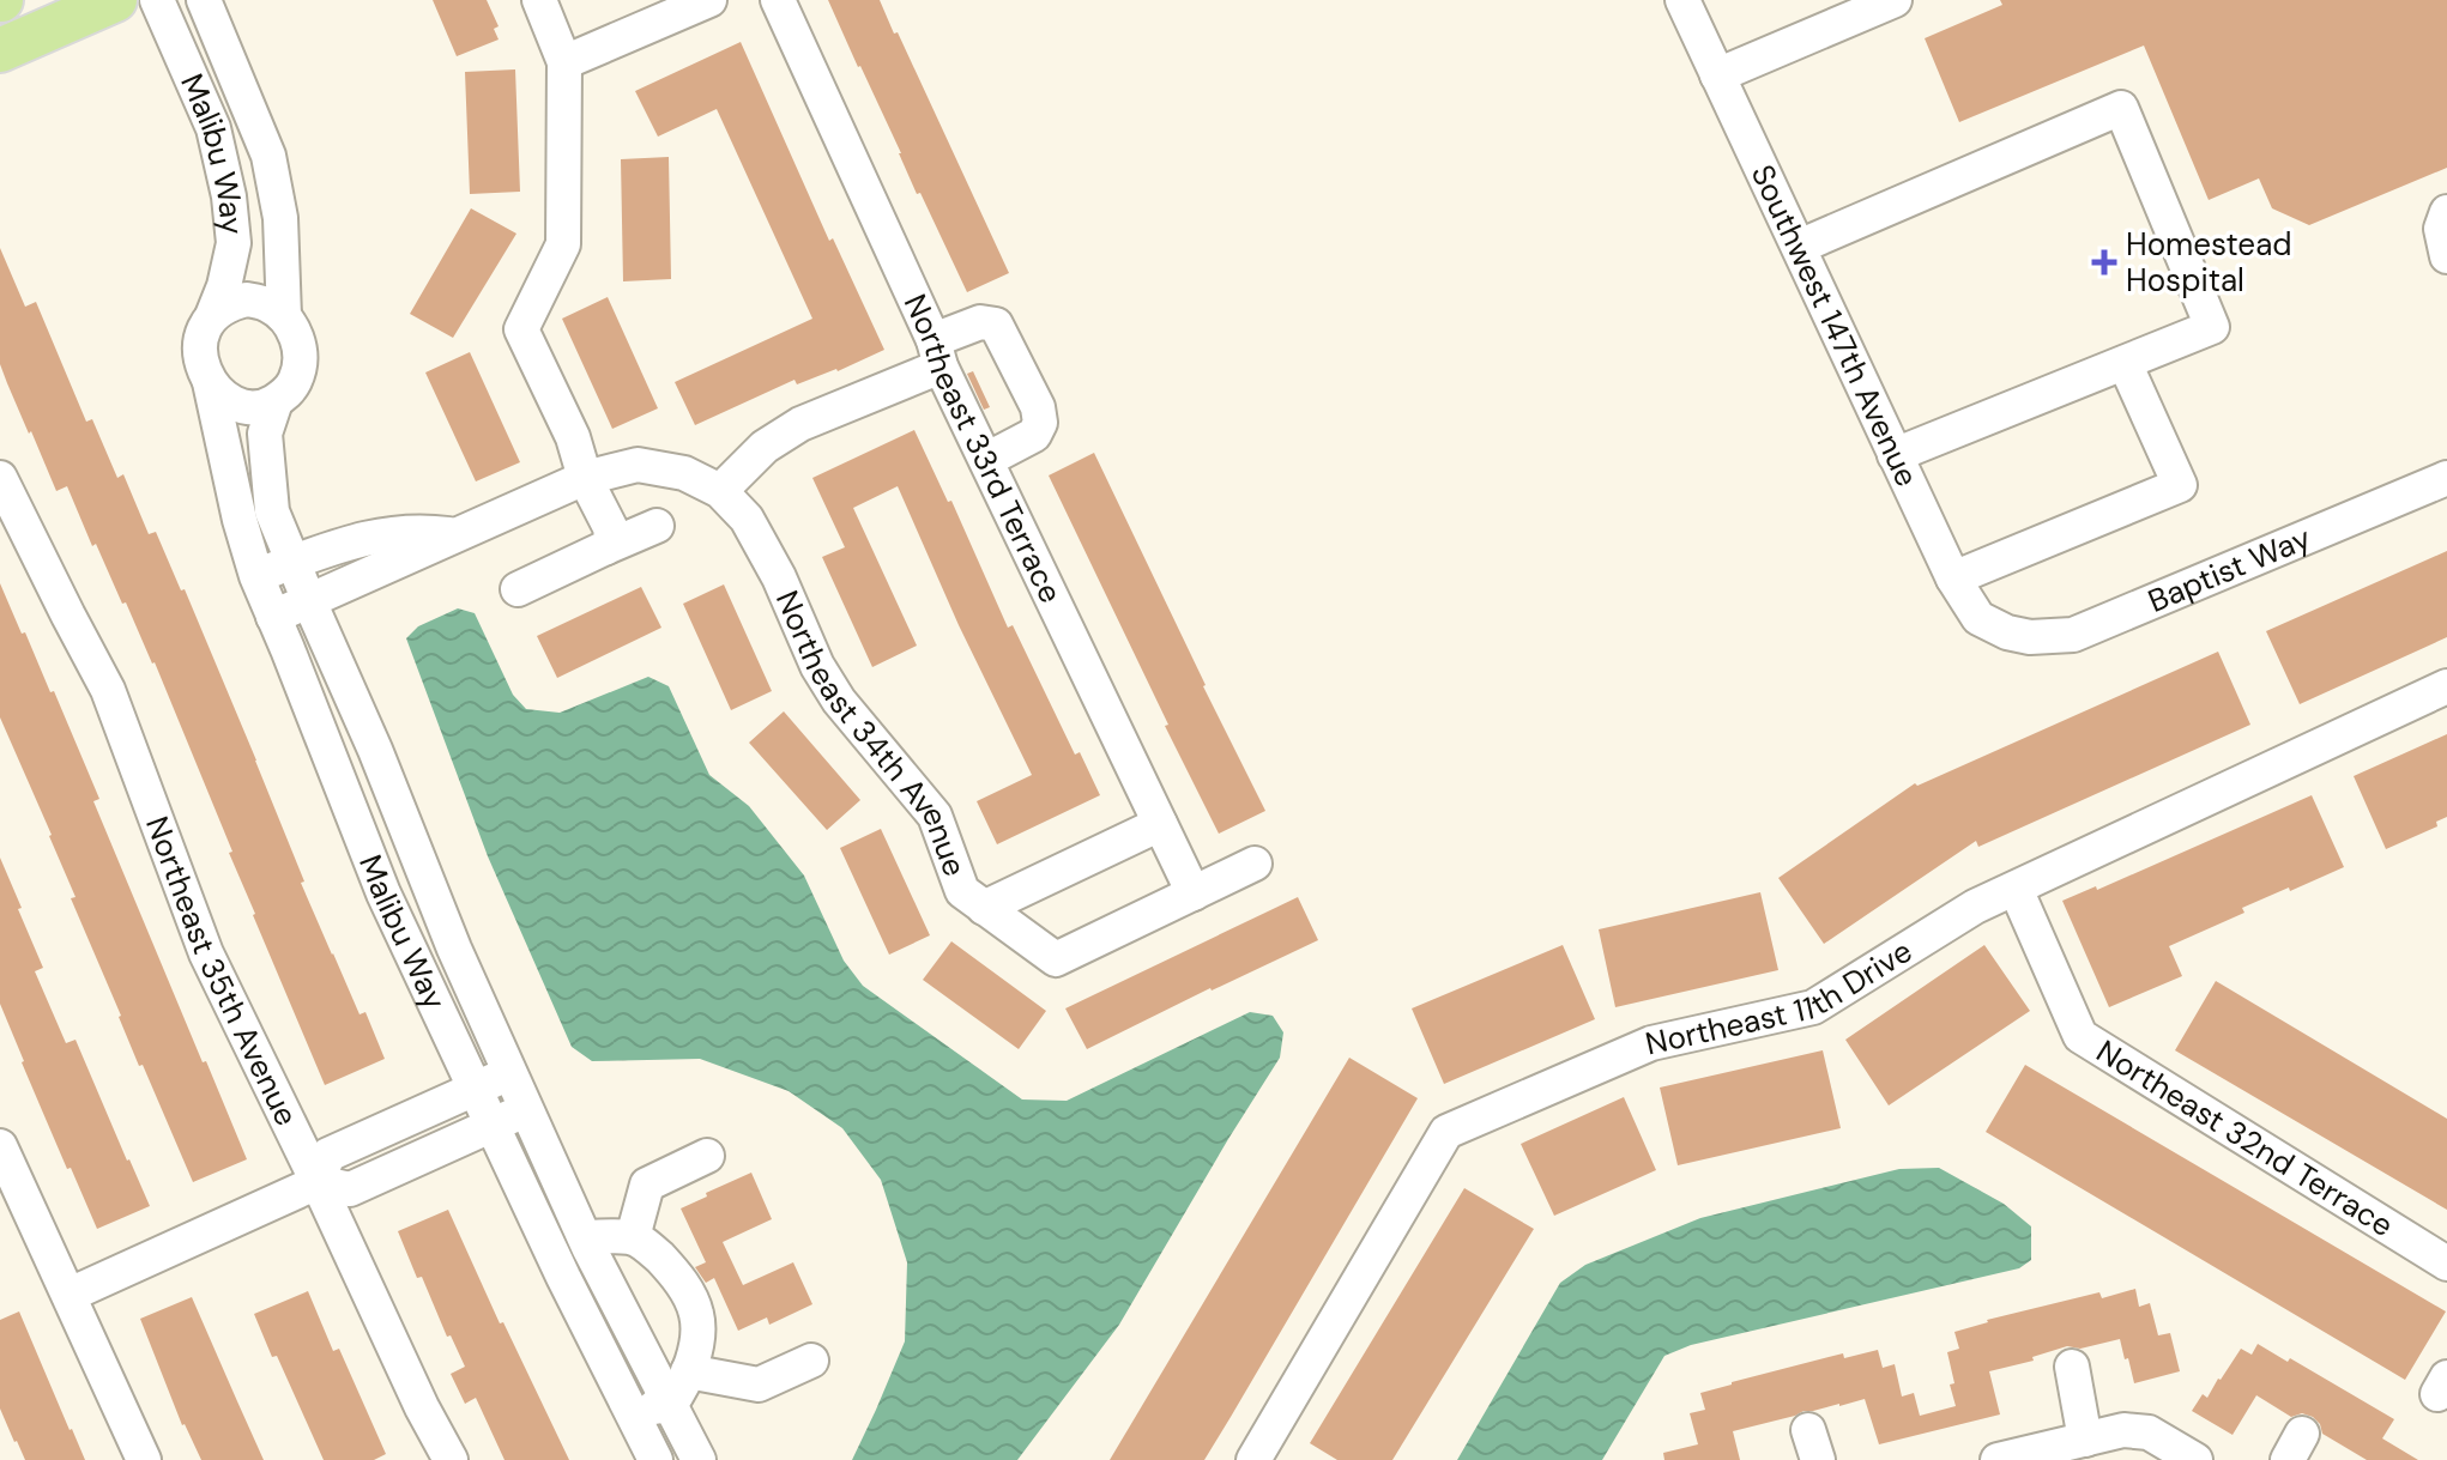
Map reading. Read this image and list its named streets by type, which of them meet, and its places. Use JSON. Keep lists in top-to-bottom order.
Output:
{
  "streets": {
    "street": [
      "Malibu Way",
      "Southwest 147th Avenue",
      "Northeast 33rd Terrace",
      "Baptist Way",
      "Northeast 34th Avenue",
      "Northeast 35th Avenue",
      "Northeast 11th Drive",
      "Northeast 32nd Terrace"
    ]
  },
  "crossings": [
    ["Southwest 147th Avenue", "Baptist Way"],
    ["Northeast 33rd Terrace", "Northeast 34th Avenue"],
    ["Northeast 11th Drive", "Northeast 32nd Terrace"]
  ],
  "places": {
    "health": ["Homestead Hospital"]
  }
}
